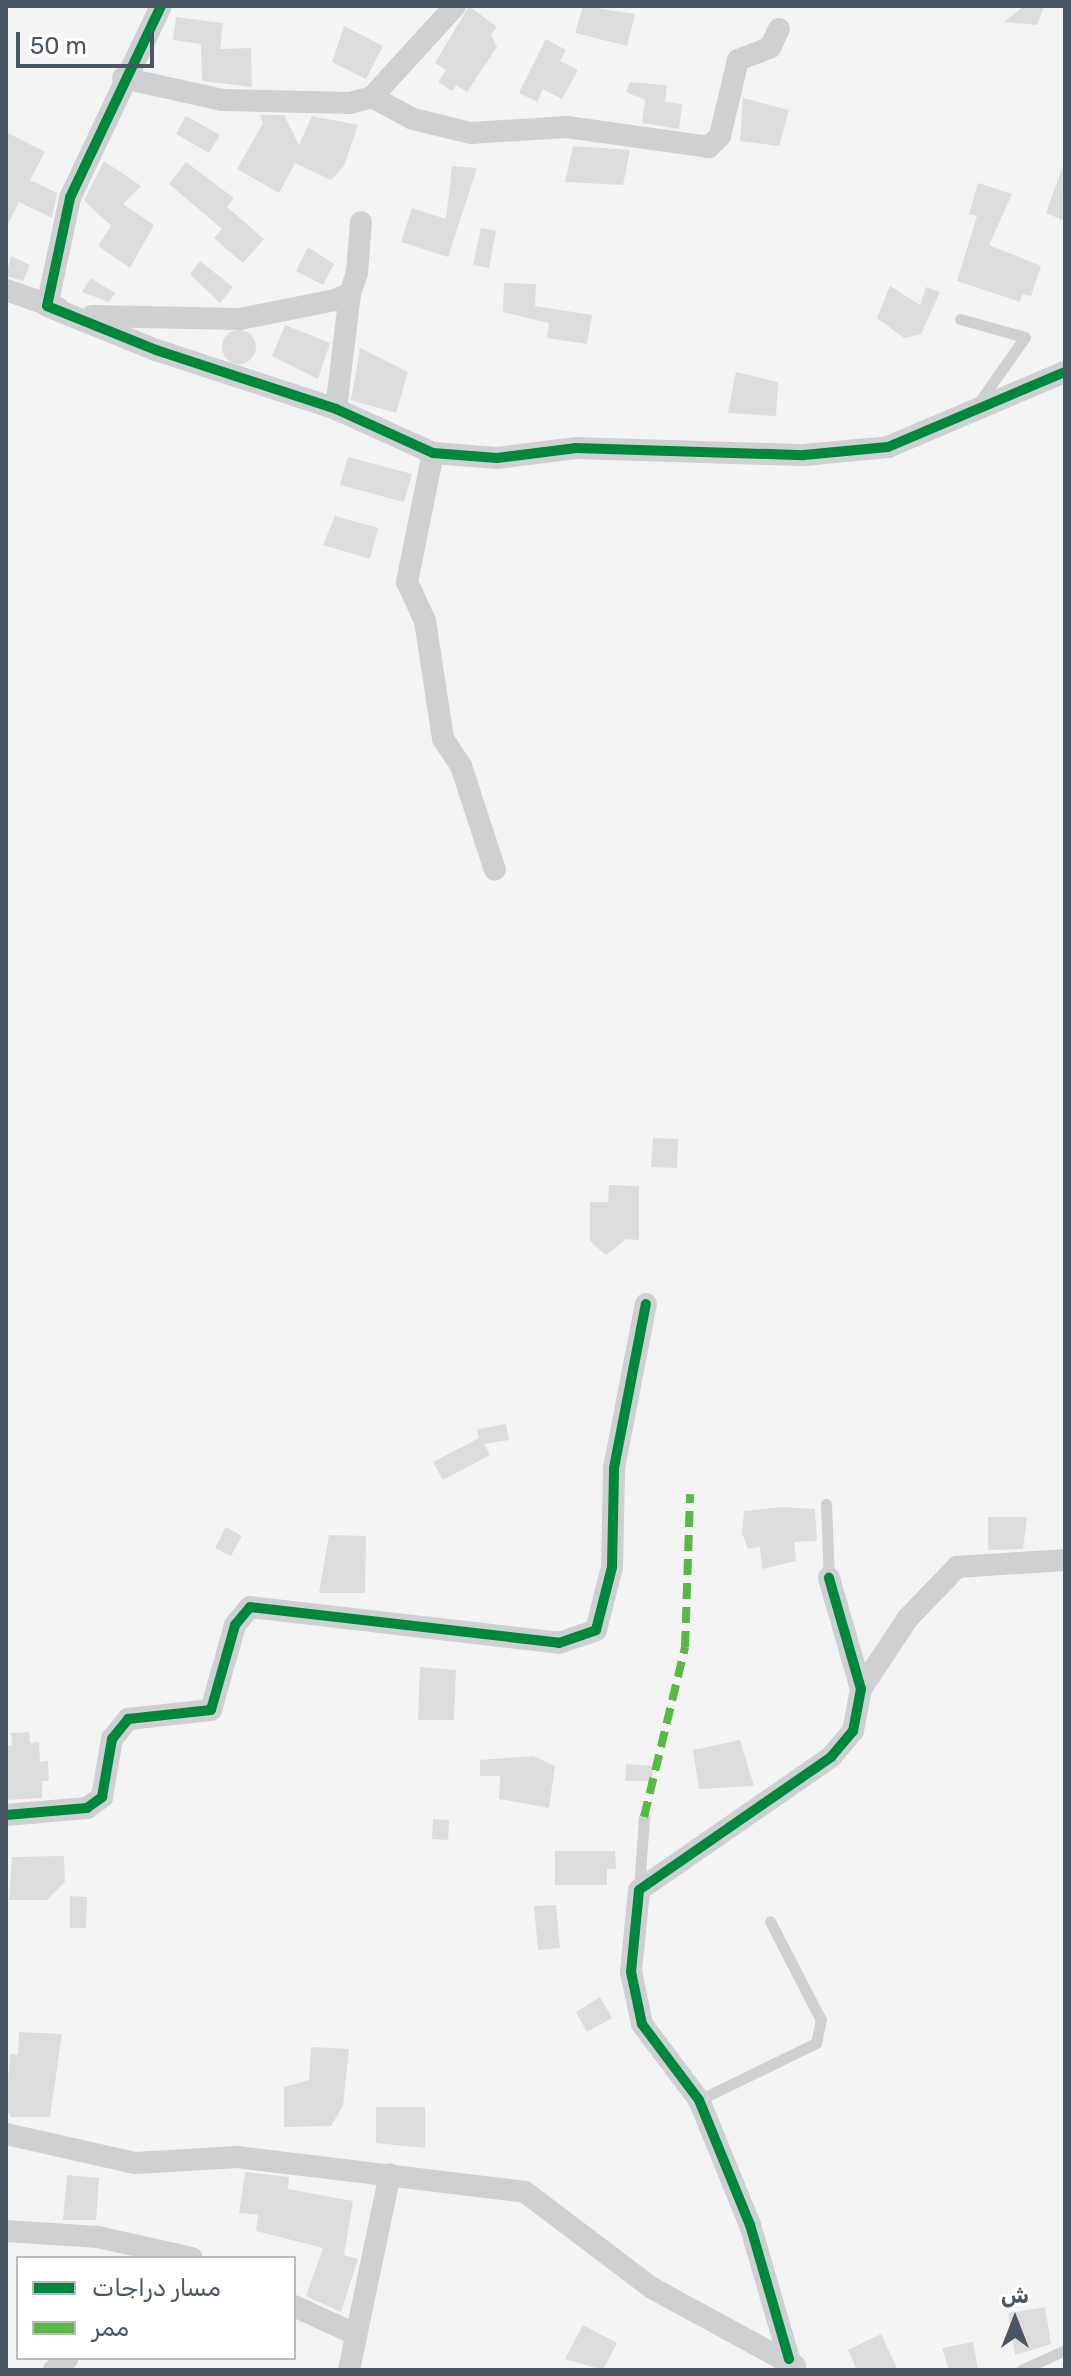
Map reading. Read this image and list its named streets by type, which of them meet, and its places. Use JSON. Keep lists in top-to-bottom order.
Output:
{
  "legend": ["مسار دراجات", "ممر"],
  "scale_bar": "50 m",
  "north": "top"
}
